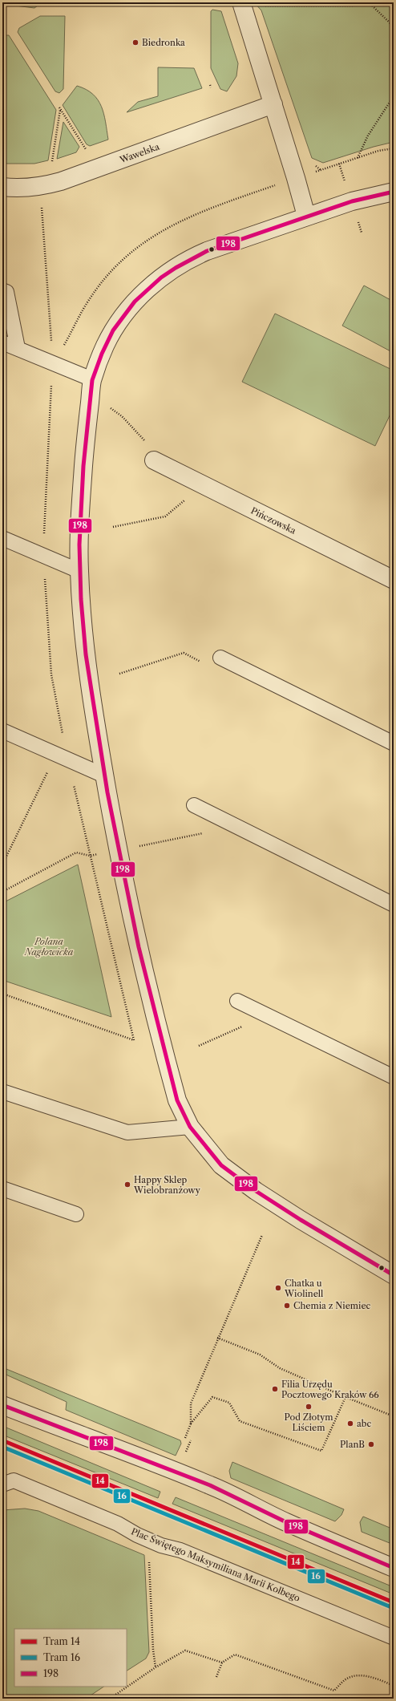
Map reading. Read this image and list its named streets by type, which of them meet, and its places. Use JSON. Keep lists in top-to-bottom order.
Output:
{
  "streets": {
    "street": ["Wawelska", "Pińczowska"],
    "lane": ["Plac Świętego Maksymiliana Marii Kolbego"]
  },
  "parks": ["Polana Nagłowicka"],
  "places": [
    "Biedronka",
    "Happy Sklep Wielobranżowy",
    "Chatka u Wiolinell",
    "Chemia z Niemiec",
    "Filia Urzędu Pocztowego Kraków 66",
    "Pod Złotym Liściem",
    "abc",
    "PlanB"
  ],
  "lines": ["transit line 198", "tram line 14", "tram line 16"],
  "legend": ["Tram 14", "Tram 16", "198"]
}
